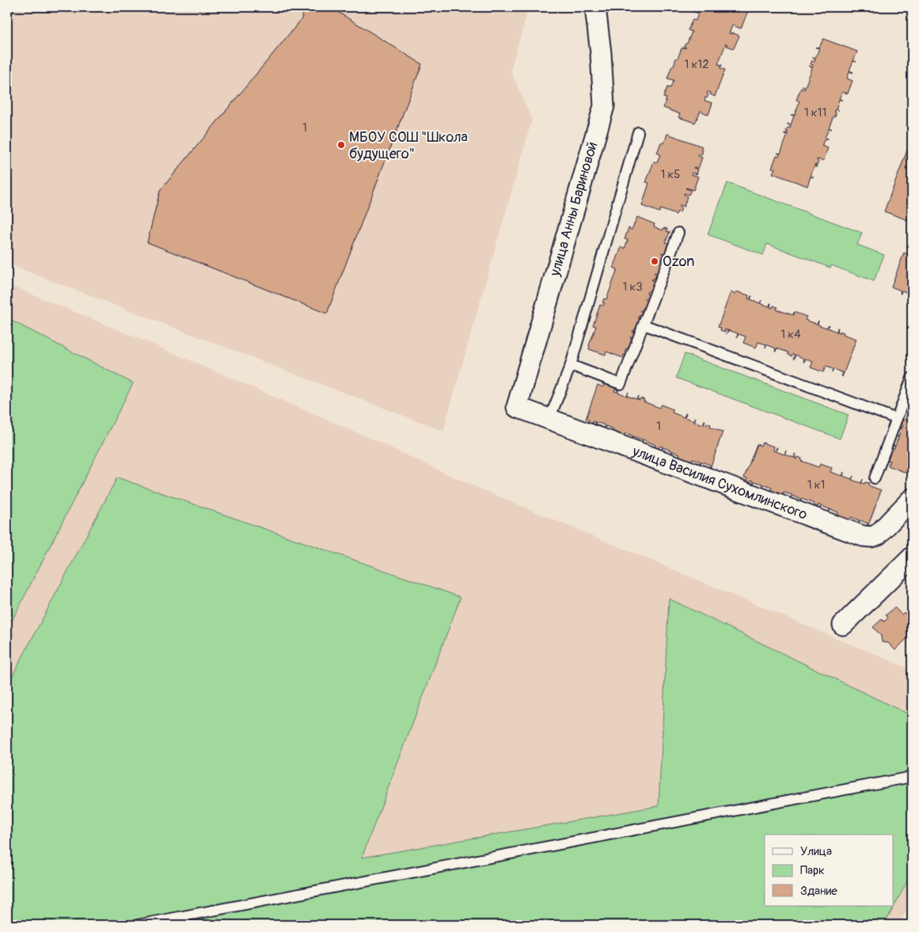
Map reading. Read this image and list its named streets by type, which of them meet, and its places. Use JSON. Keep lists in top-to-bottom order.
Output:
{
  "streets": {
    "street": ["улица Анны Бариновой", "улица Василия Сухомлинского"]
  },
  "crossings": [
    ["улица Анны Бариновой", "улица Василия Сухомлинского"]
  ],
  "places": ["МБОУ СОШ \"Школа будущего\"", "Ozon"],
  "house_numbers": [
    "1 к12",
    "1 к11",
    "1",
    "1 к5",
    "1 к3",
    "1 к4",
    "1",
    "1 к1"
  ],
  "legend": ["Улица", "Парк", "Здание"]
}
